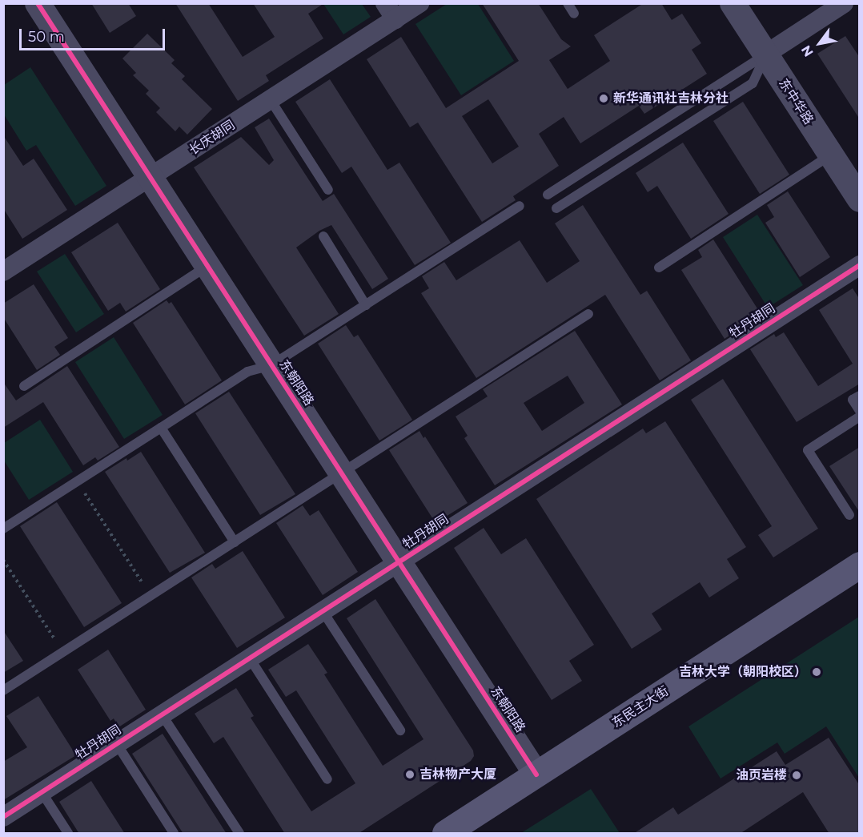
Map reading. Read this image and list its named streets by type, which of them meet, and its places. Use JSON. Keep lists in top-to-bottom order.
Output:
{
  "streets": {
    "main road": ["东民主大街"],
    "street": [
      "东中华路",
      "长庆胡同",
      "牡丹胡同",
      "东朝阳路"
    ]
  },
  "crossings": [
    ["长庆胡同", "东朝阳路"],
    ["牡丹胡同", "东朝阳路"],
    ["东朝阳路", "东民主大街"]
  ],
  "places": [
    "新华通讯社吉林分社",
    "吉林大学（朝阳校区）",
    "吉林物产大厦",
    "油页岩楼"
  ],
  "scale_bar": "50 m",
  "north": "bottom left"
}
